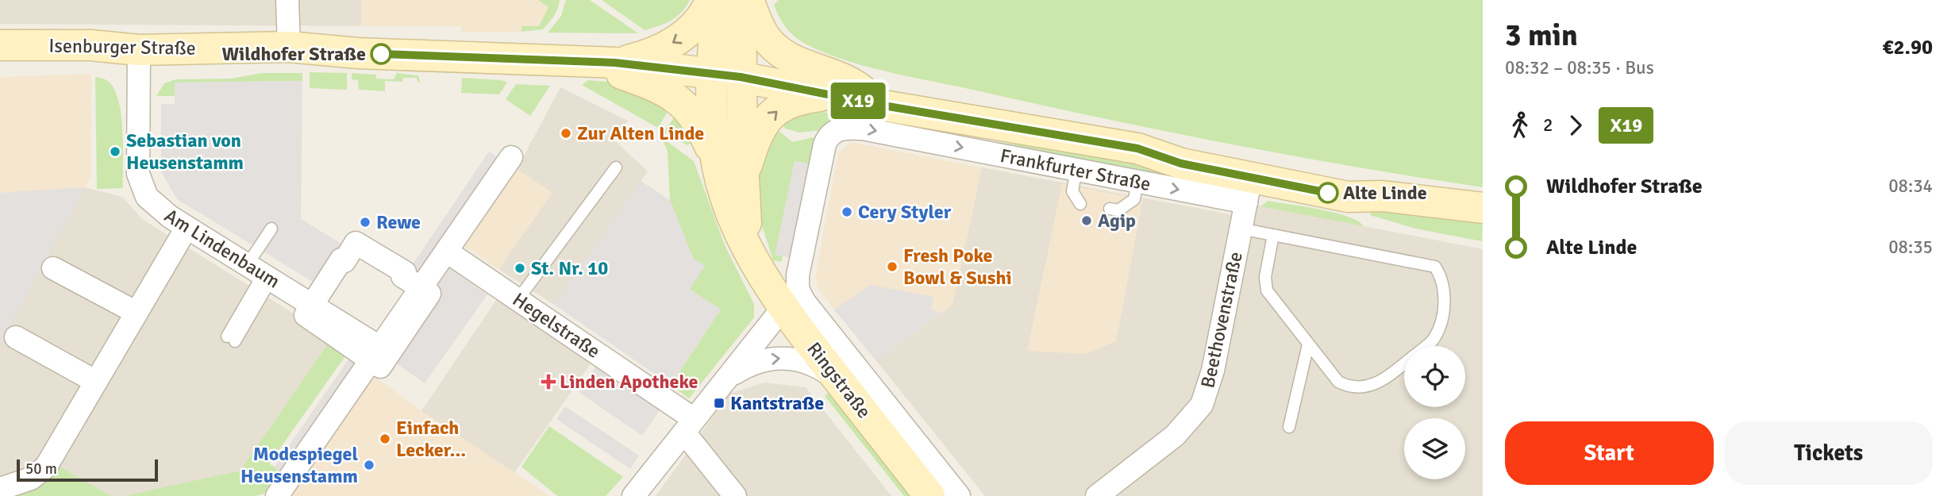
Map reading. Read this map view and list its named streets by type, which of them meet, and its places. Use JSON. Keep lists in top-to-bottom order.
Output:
{
  "streets": {
    "main road": ["Isenburger Straße", "Frankfurter Straße", "Ringstraße"],
    "street": ["Am Lindenbaum", "Beethovenstraße", "Hegelstraße"]
  },
  "crossings": [
    ["Isenburger Straße", "Frankfurter Straße"],
    ["Isenburger Straße", "Am Lindenbaum"],
    ["Isenburger Straße", "Ringstraße"],
    ["Frankfurter Straße", "Beethovenstraße"],
    ["Frankfurter Straße", "Ringstraße"]
  ],
  "places": {
    "other": [
      "Wildhofer Straße",
      "Zur Alten Linde",
      "Sebastian von Heusenstamm",
      "Alte Linde",
      "Cery Styler",
      "Agip",
      "Rewe",
      "Fresh Poke Bowl & Sushi",
      "St. Nr. 10",
      "Einfach Lecker...",
      "Modespiegel Heusenstamm"
    ],
    "health": ["Linden Apotheke"],
    "transit": ["Kantstraße"]
  },
  "lines": ["bus line X19"],
  "scale_bar": "50 m",
  "page": {
    "on_map": "X19",
    "heading": ["3 min", "08:32 – 08:35 · Bus", "€2.90"],
    "legs": ["2", "X19"],
    "list": [
      {
        "name": "Wildhofer Straße",
        "value": "08:34"
      },
      {
        "name": "Alte Linde",
        "value": "08:35"
      }
    ],
    "buttons": ["Start", "Tickets"],
    "scale": "50 m"
  }
}
